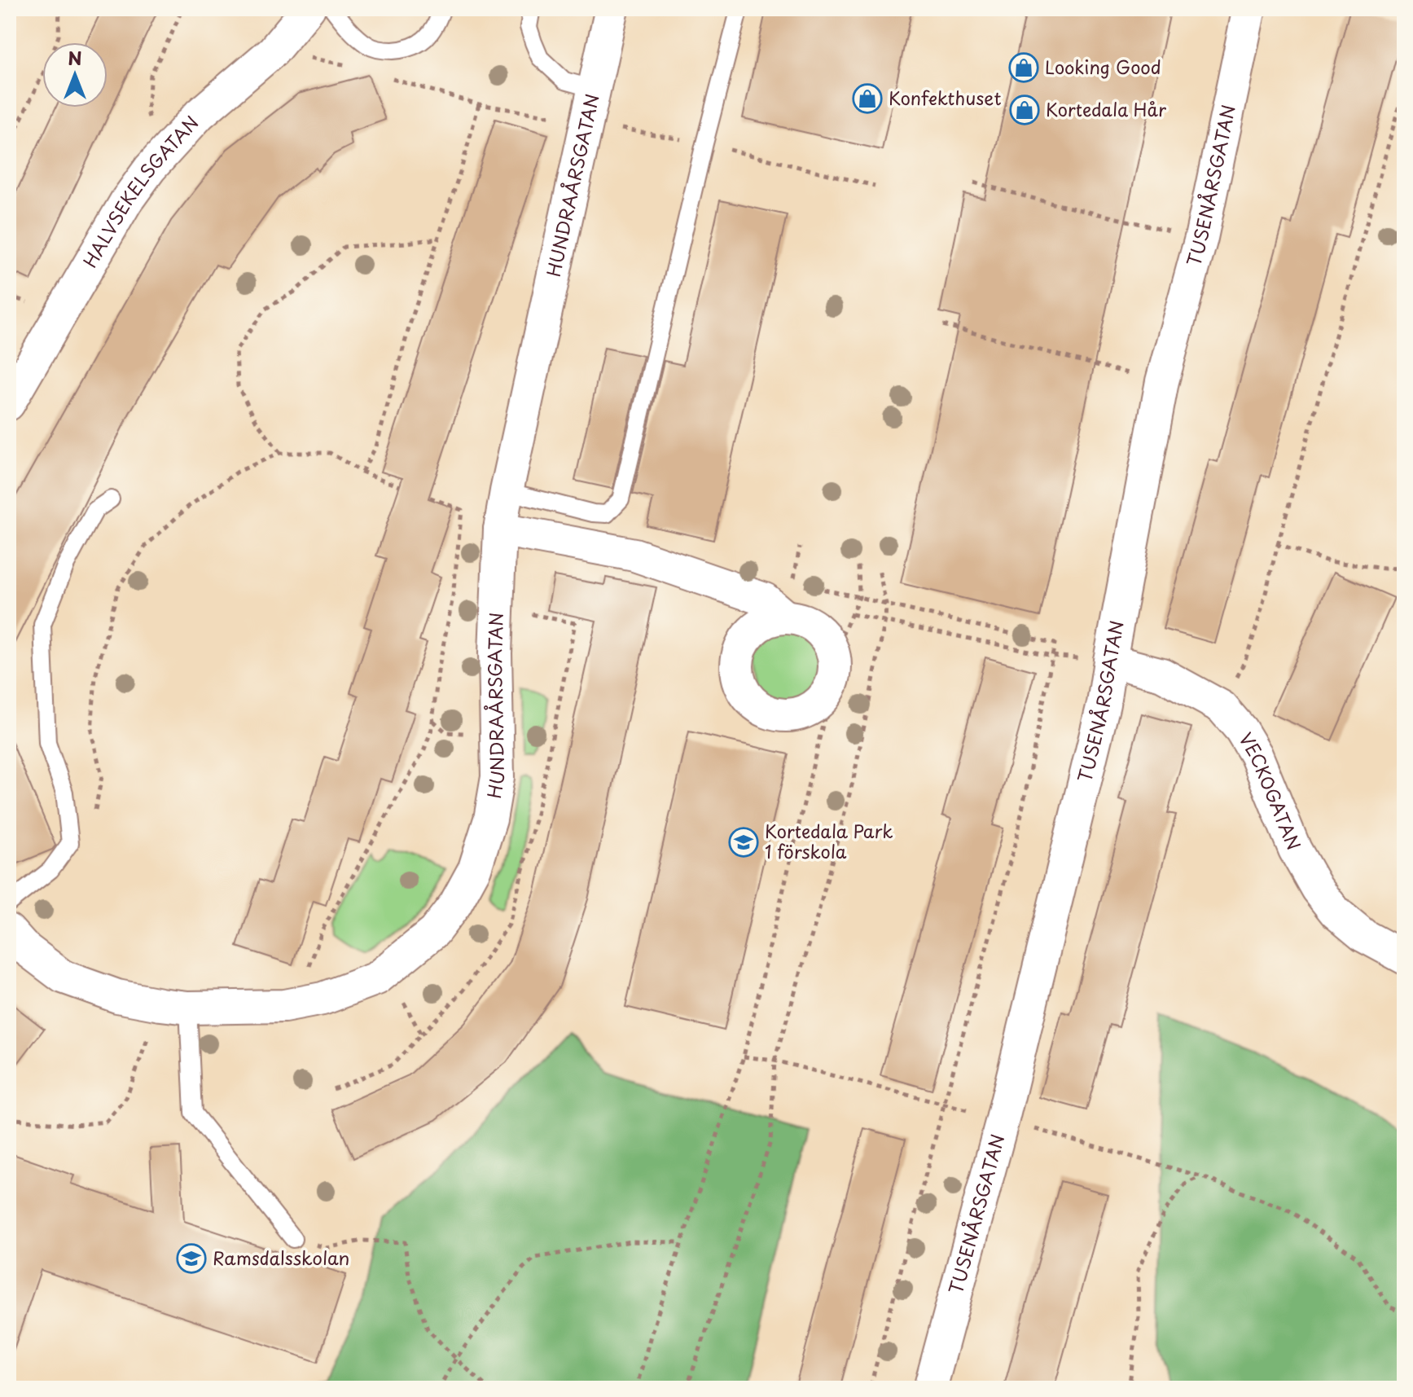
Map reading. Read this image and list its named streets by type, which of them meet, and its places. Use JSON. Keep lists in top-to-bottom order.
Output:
{
  "streets": {
    "street": [
      "TUSENÅRSGATAN",
      "HUNDRAÅRSGATAN",
      "HALVSEKELSGATAN",
      "VECKOGATAN"
    ]
  },
  "crossings": [
    ["TUSENÅRSGATAN", "VECKOGATAN"]
  ],
  "places": {
    "shop": ["Looking Good", "Konfekthuset", "Kortedala Hår"],
    "school or university": ["Kortedala Park 1 förskola", "Ramsdalsskolan"]
  },
  "north": "top"
}
